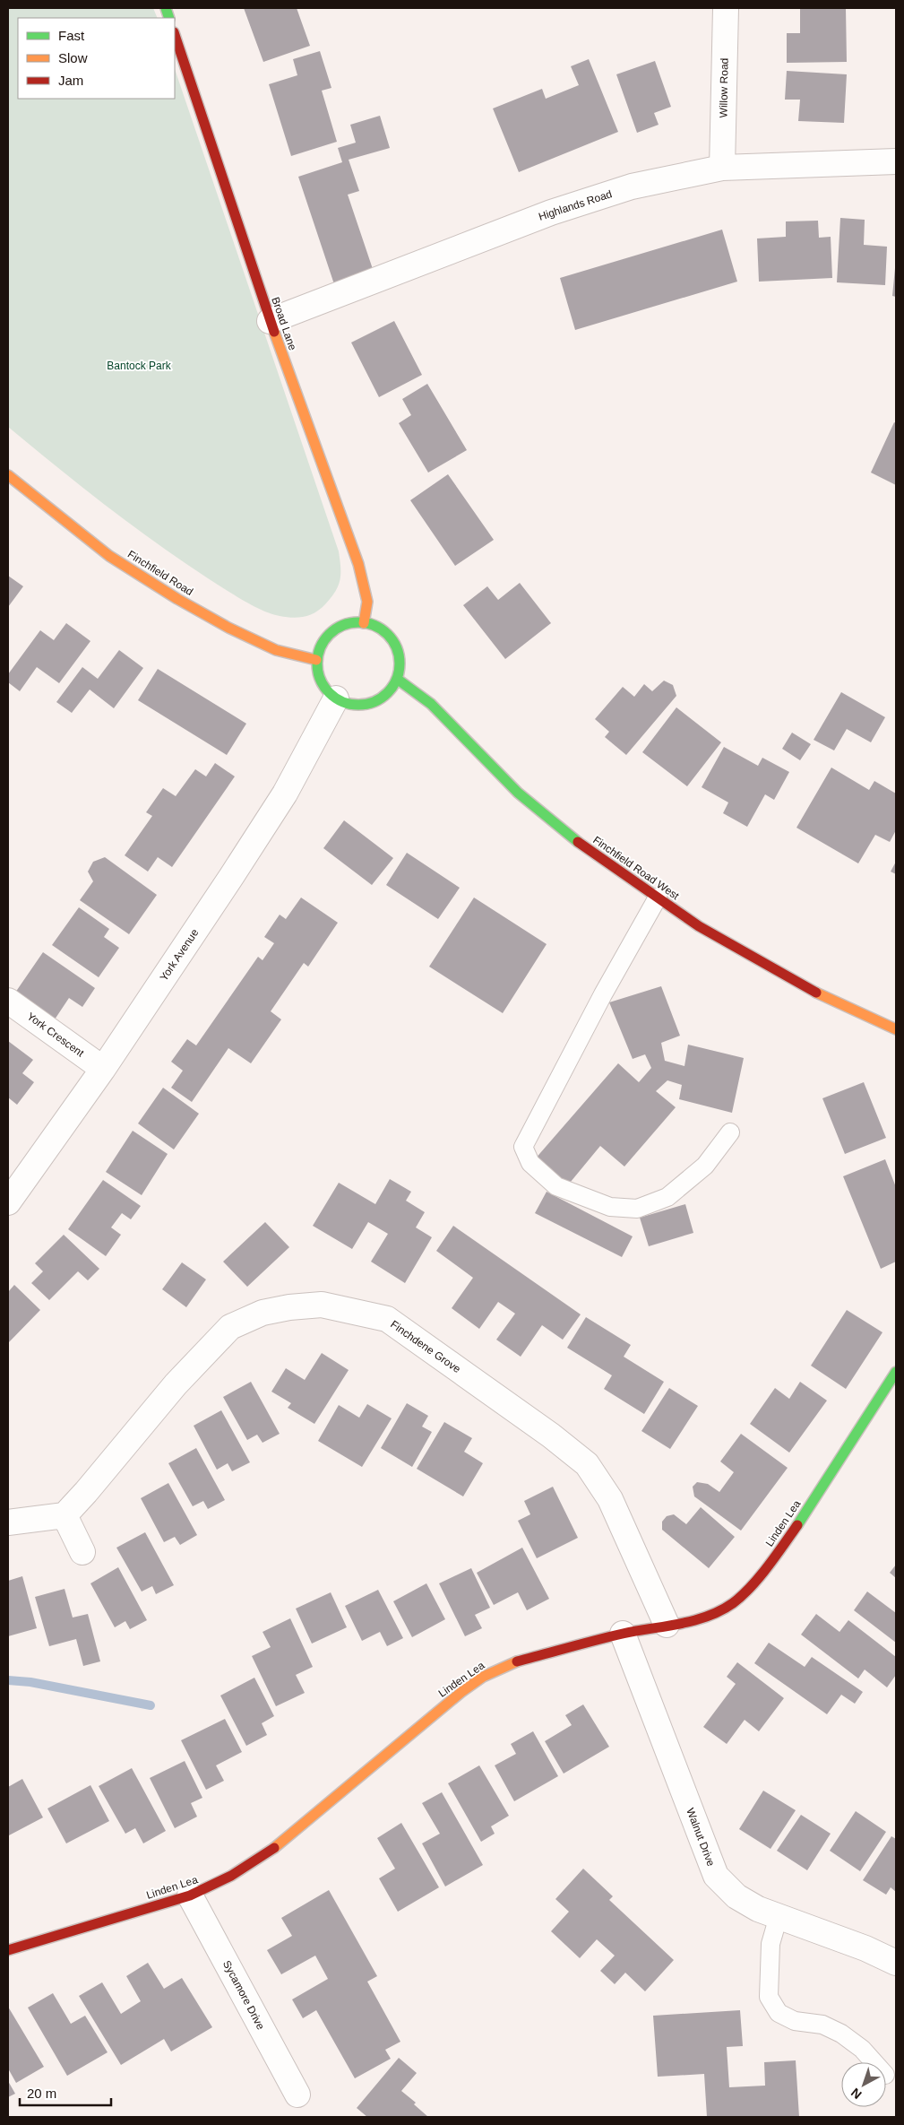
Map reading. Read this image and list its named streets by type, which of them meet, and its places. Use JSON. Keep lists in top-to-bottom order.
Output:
{
  "streets": {
    "main road": [
      "Broad Lane",
      "Finchfield Road",
      "Finchfield Road West",
      "Linden Lea"
    ],
    "street": [
      "Willow Road",
      "Highlands Road",
      "York Avenue",
      "York Crescent",
      "Finchdene Grove",
      "Walnut Drive",
      "Sycamore Drive"
    ]
  },
  "crossings": [
    ["Willow Road", "Highlands Road"],
    ["Highlands Road", "Broad Lane"],
    ["Broad Lane", "Finchfield Road"],
    ["Broad Lane", "Finchfield Road West"],
    ["Broad Lane", "York Avenue"],
    ["Finchfield Road", "Finchfield Road West"],
    ["Finchfield Road", "York Avenue"],
    ["Finchfield Road West", "York Avenue"],
    ["York Avenue", "York Crescent"],
    ["Finchdene Grove", "Linden Lea"],
    ["Linden Lea", "Walnut Drive"],
    ["Linden Lea", "Sycamore Drive"]
  ],
  "parks": ["Bantock Park"],
  "legend": ["Fast", "Slow", "Jam"],
  "scale_bar": "20 m",
  "north": "bottom left"
}
